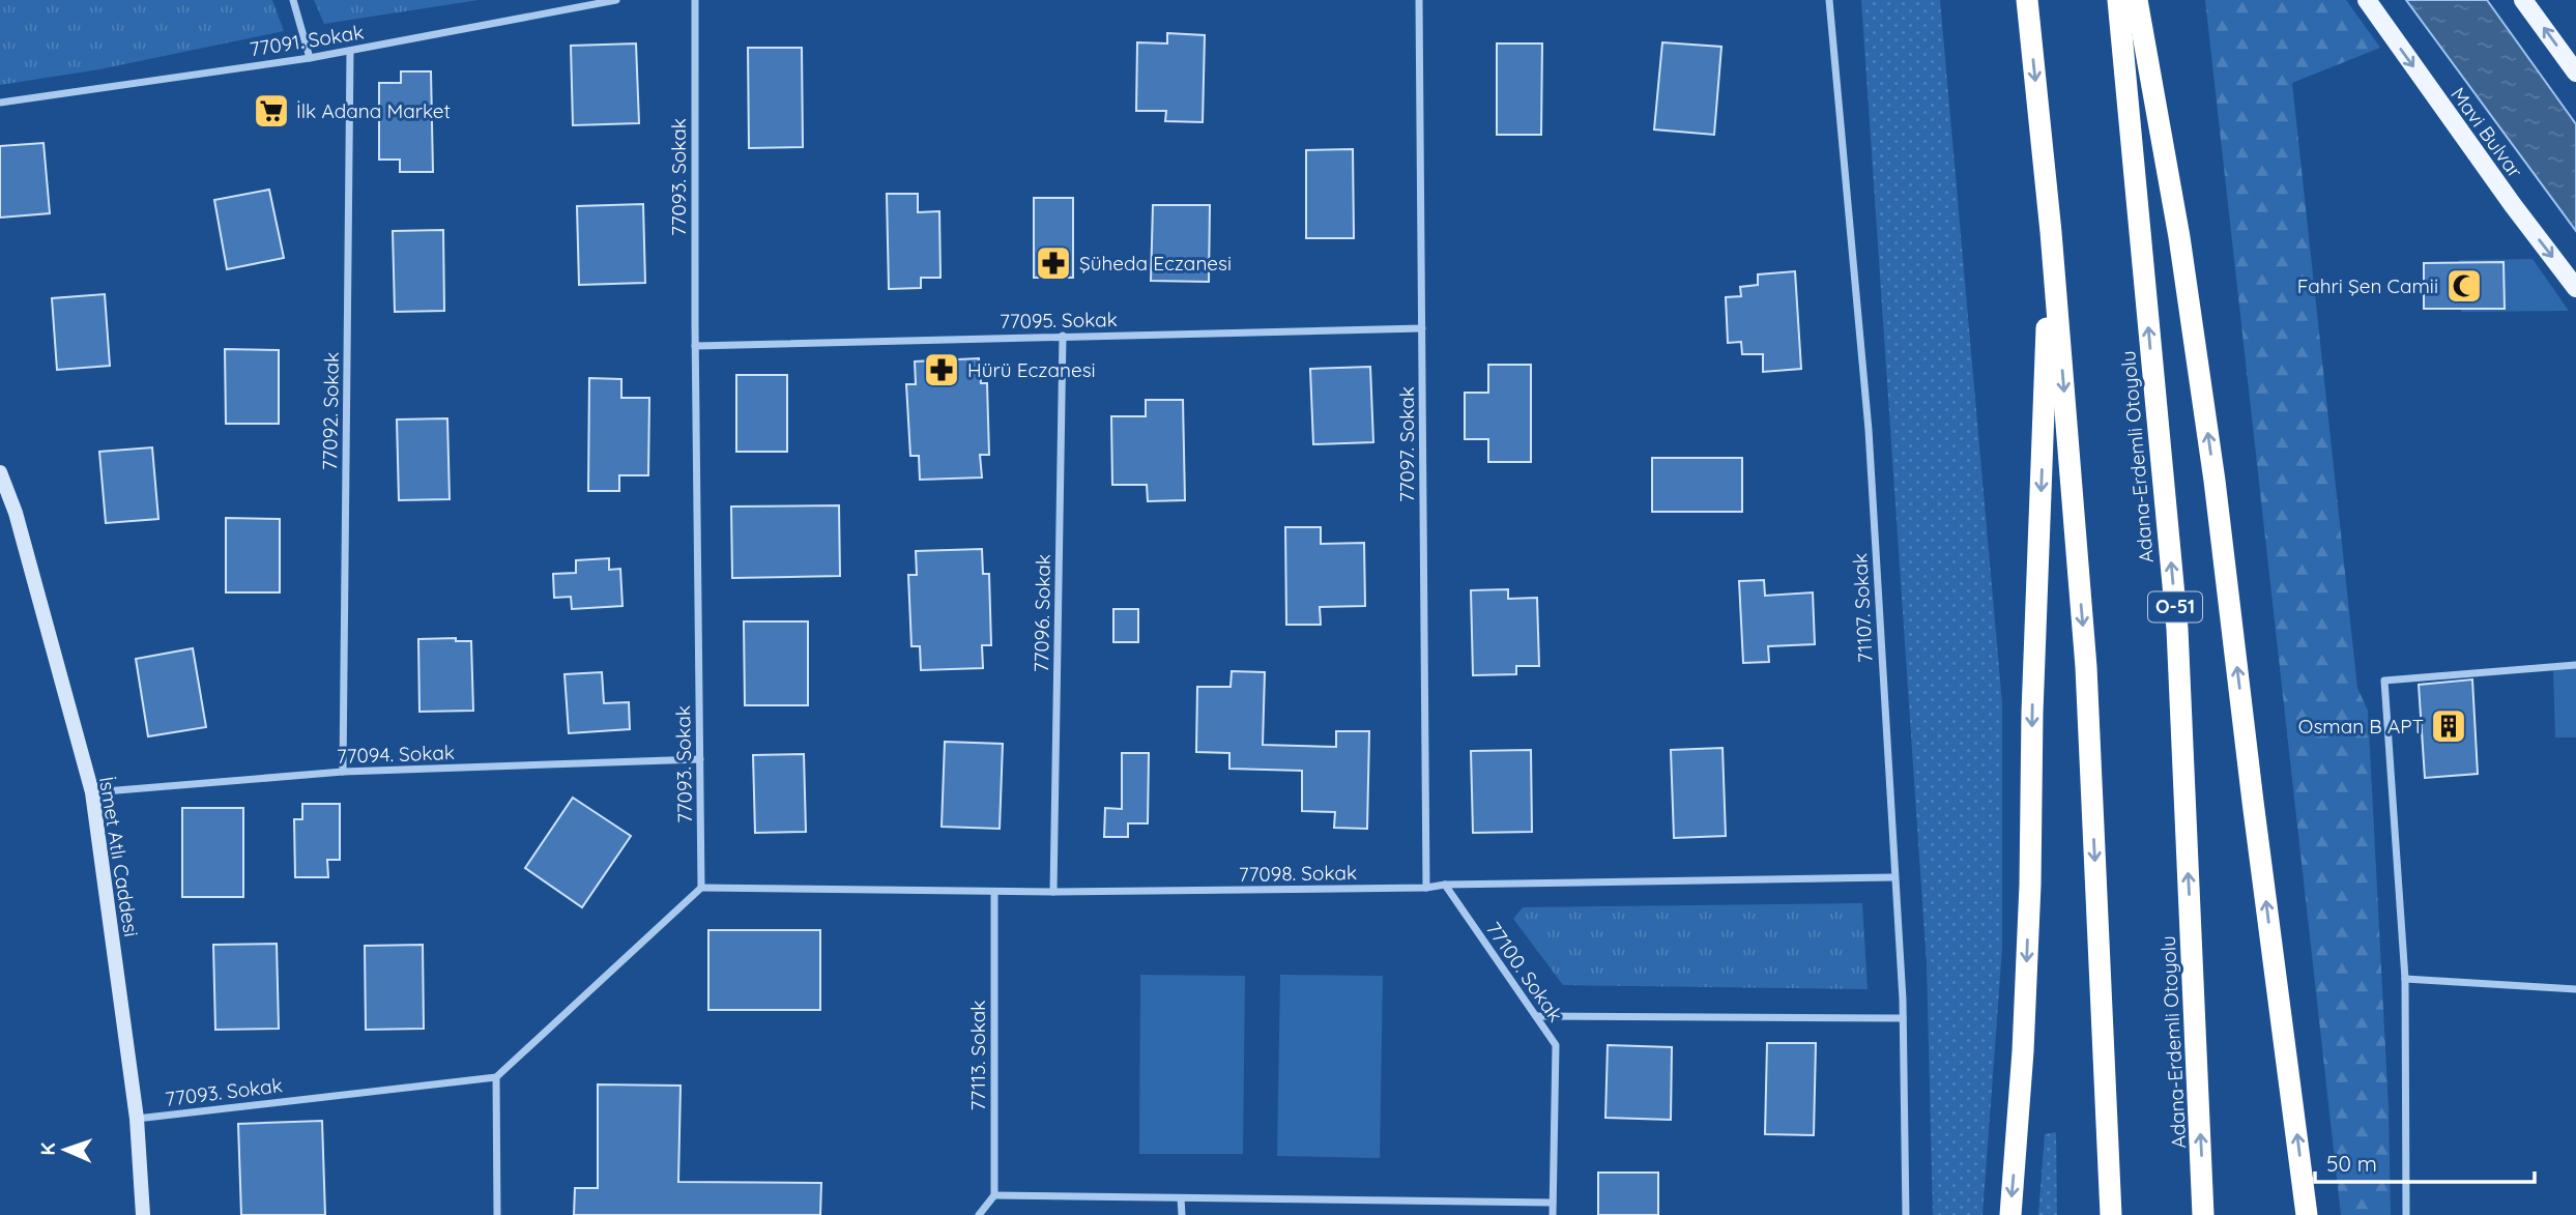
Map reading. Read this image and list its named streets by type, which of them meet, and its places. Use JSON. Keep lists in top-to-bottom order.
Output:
{
  "streets": {
    "highway": ["Adana-Erdemli Otoyolu", "O-51"],
    "main road": ["Mavi Bulvar", "İsmet Atlı Caddesi"],
    "street": [
      "77091. Sokak",
      "77093. Sokak",
      "77095. Sokak",
      "77092. Sokak",
      "77097. Sokak",
      "71107. Sokak",
      "77096. Sokak",
      "77094. Sokak",
      "77098. Sokak",
      "77100. Sokak",
      "77113. Sokak"
    ]
  },
  "crossings": [
    ["77091. Sokak", "77092. Sokak"],
    ["77093. Sokak", "77095. Sokak"],
    ["77093. Sokak", "77094. Sokak"],
    ["77093. Sokak", "İsmet Atlı Caddesi"],
    ["77093. Sokak", "77098. Sokak"],
    ["77095. Sokak", "77097. Sokak"],
    ["77095. Sokak", "77096. Sokak"],
    ["77092. Sokak", "77094. Sokak"],
    ["77097. Sokak", "77098. Sokak"],
    ["71107. Sokak", "77098. Sokak"],
    ["77096. Sokak", "77098. Sokak"],
    ["77094. Sokak", "İsmet Atlı Caddesi"],
    ["77098. Sokak", "77100. Sokak"],
    ["77098. Sokak", "77113. Sokak"]
  ],
  "one_way": ["Mavi Bulvar"],
  "places": {
    "supermarket": ["İlk Adana Market"],
    "pharmacy": ["Şüheda Eczanesi", "Hürü Eczanesi"],
    "mosque": ["Fahri Şen Camii"],
    "building": ["Osman B APT"]
  },
  "scale_bar": "50 m",
  "north": "left"
}
